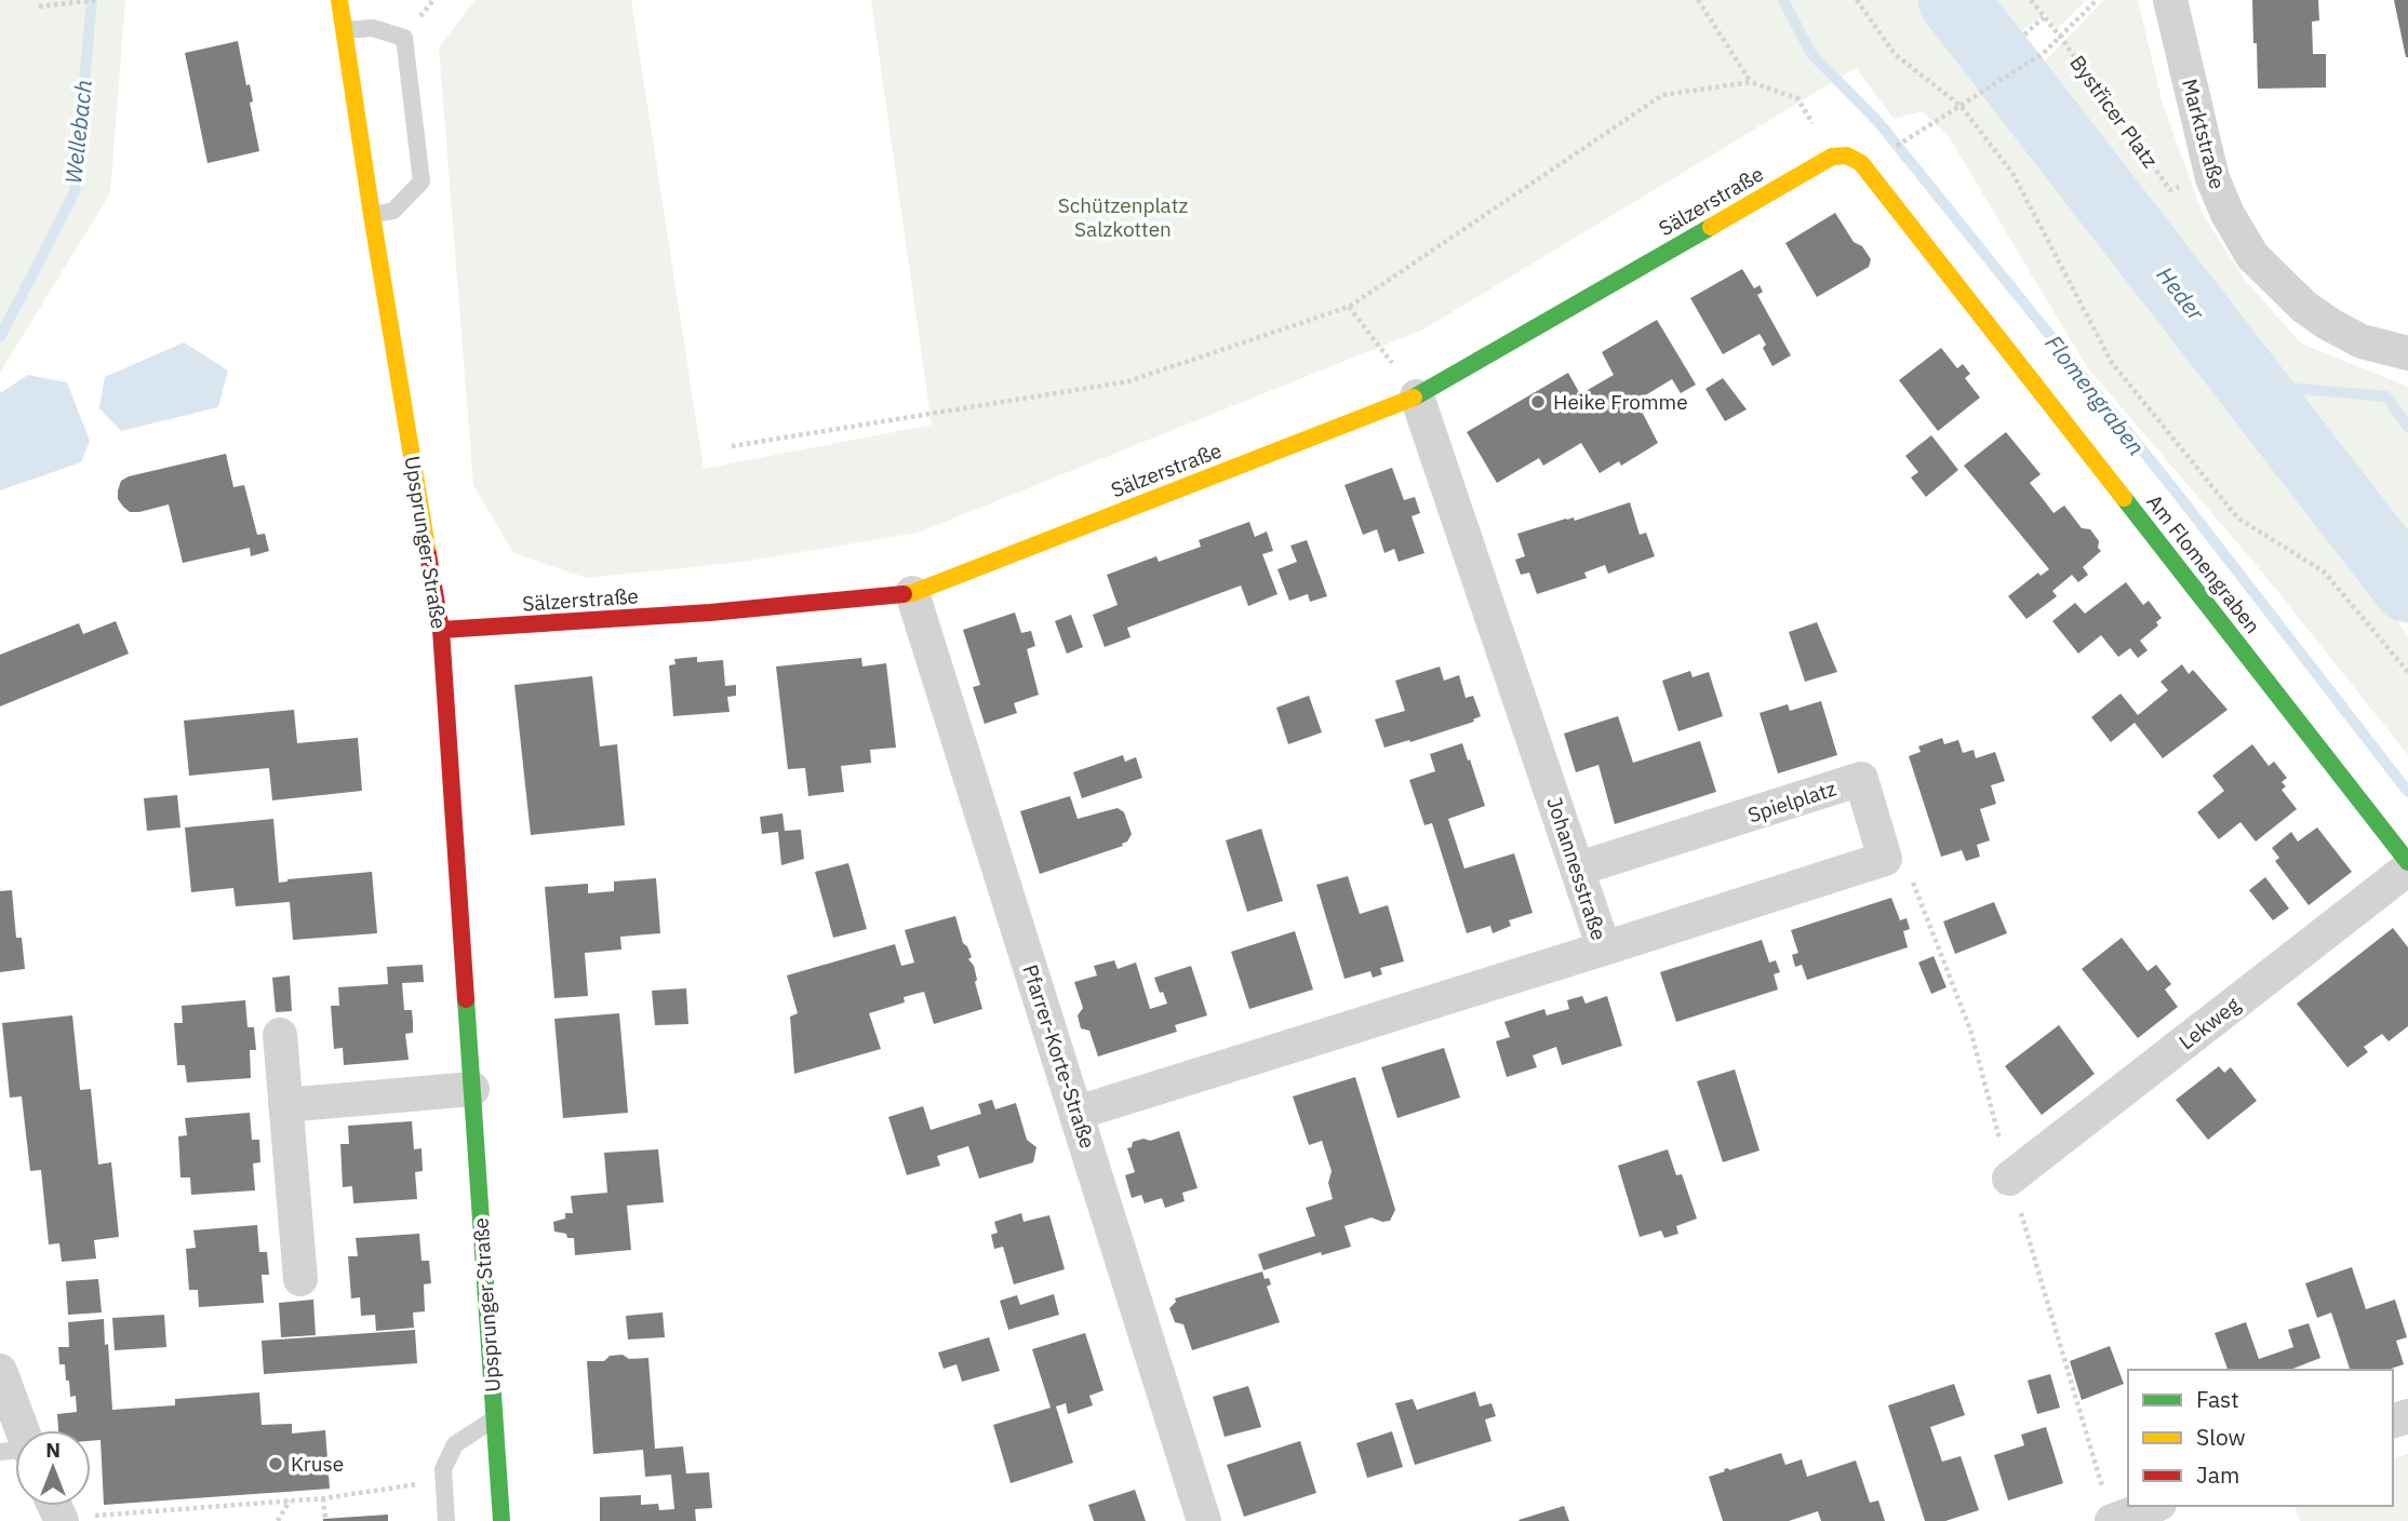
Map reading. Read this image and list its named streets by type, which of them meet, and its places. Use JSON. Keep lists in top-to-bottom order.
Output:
{
  "streets": {
    "street": [
      "Marktstraße",
      "Sälzerstraße",
      "Upsprunger Straße",
      "Am Flomengraben",
      "Spielplatz",
      "Johannesstraße",
      "Lekweg",
      "Pfarrer-Korte-Straße"
    ],
    "path": ["Bystřicer Platz"]
  },
  "crossings": [
    ["Bystřicer Platz", "Marktstraße"],
    ["Sälzerstraße", "Upsprunger Straße"],
    ["Sälzerstraße", "Am Flomengraben"],
    ["Sälzerstraße", "Johannesstraße"],
    ["Sälzerstraße", "Pfarrer-Korte-Straße"],
    ["Spielplatz", "Johannesstraße"],
    ["Johannesstraße", "Pfarrer-Korte-Straße"]
  ],
  "water": ["Wellebach", "Heder", "Flomengraben"],
  "parks": ["Schützenplatz Salzkotten"],
  "places": ["Heike Fromme", "Kruse"],
  "legend": ["Fast", "Slow", "Jam"],
  "north": "top"
}
